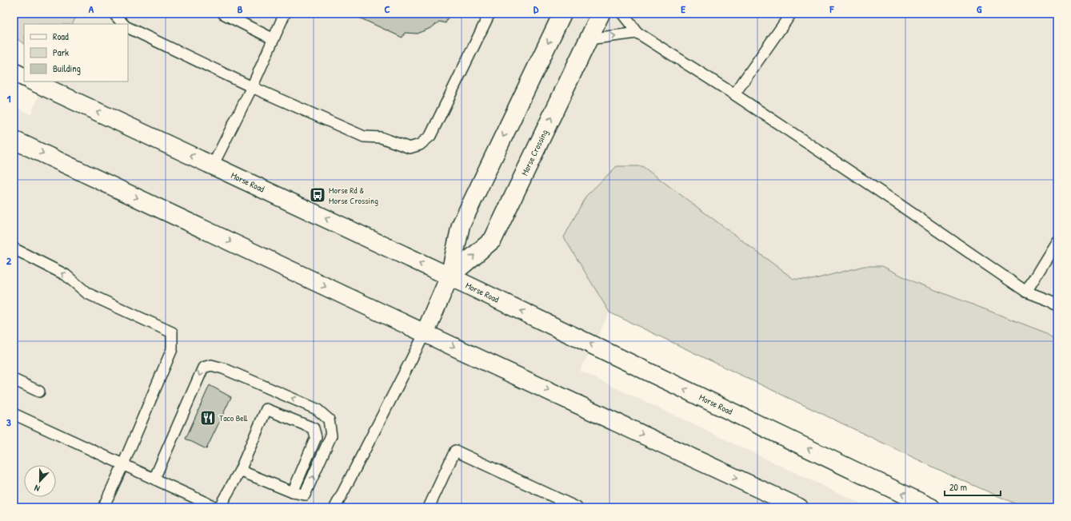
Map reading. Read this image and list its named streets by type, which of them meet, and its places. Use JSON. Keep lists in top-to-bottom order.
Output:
{
  "streets": {
    "main road": ["Morse Crossing", "Morse Road"]
  },
  "crossings": [
    ["Morse Crossing", "Morse Road"]
  ],
  "places": {
    "bus stop": ["Morse Rd & Morse Crossing"],
    "restaurant": ["Taco Bell"]
  },
  "legend": ["Road", "Park", "Building"],
  "scale_bar": "20 m",
  "north": "bottom",
  "grid": {
    "columns": [
      "A",
      "B",
      "C",
      "D",
      "E",
      "F",
      "G"
    ],
    "rows": ["1", "2", "3"]
  }
}
